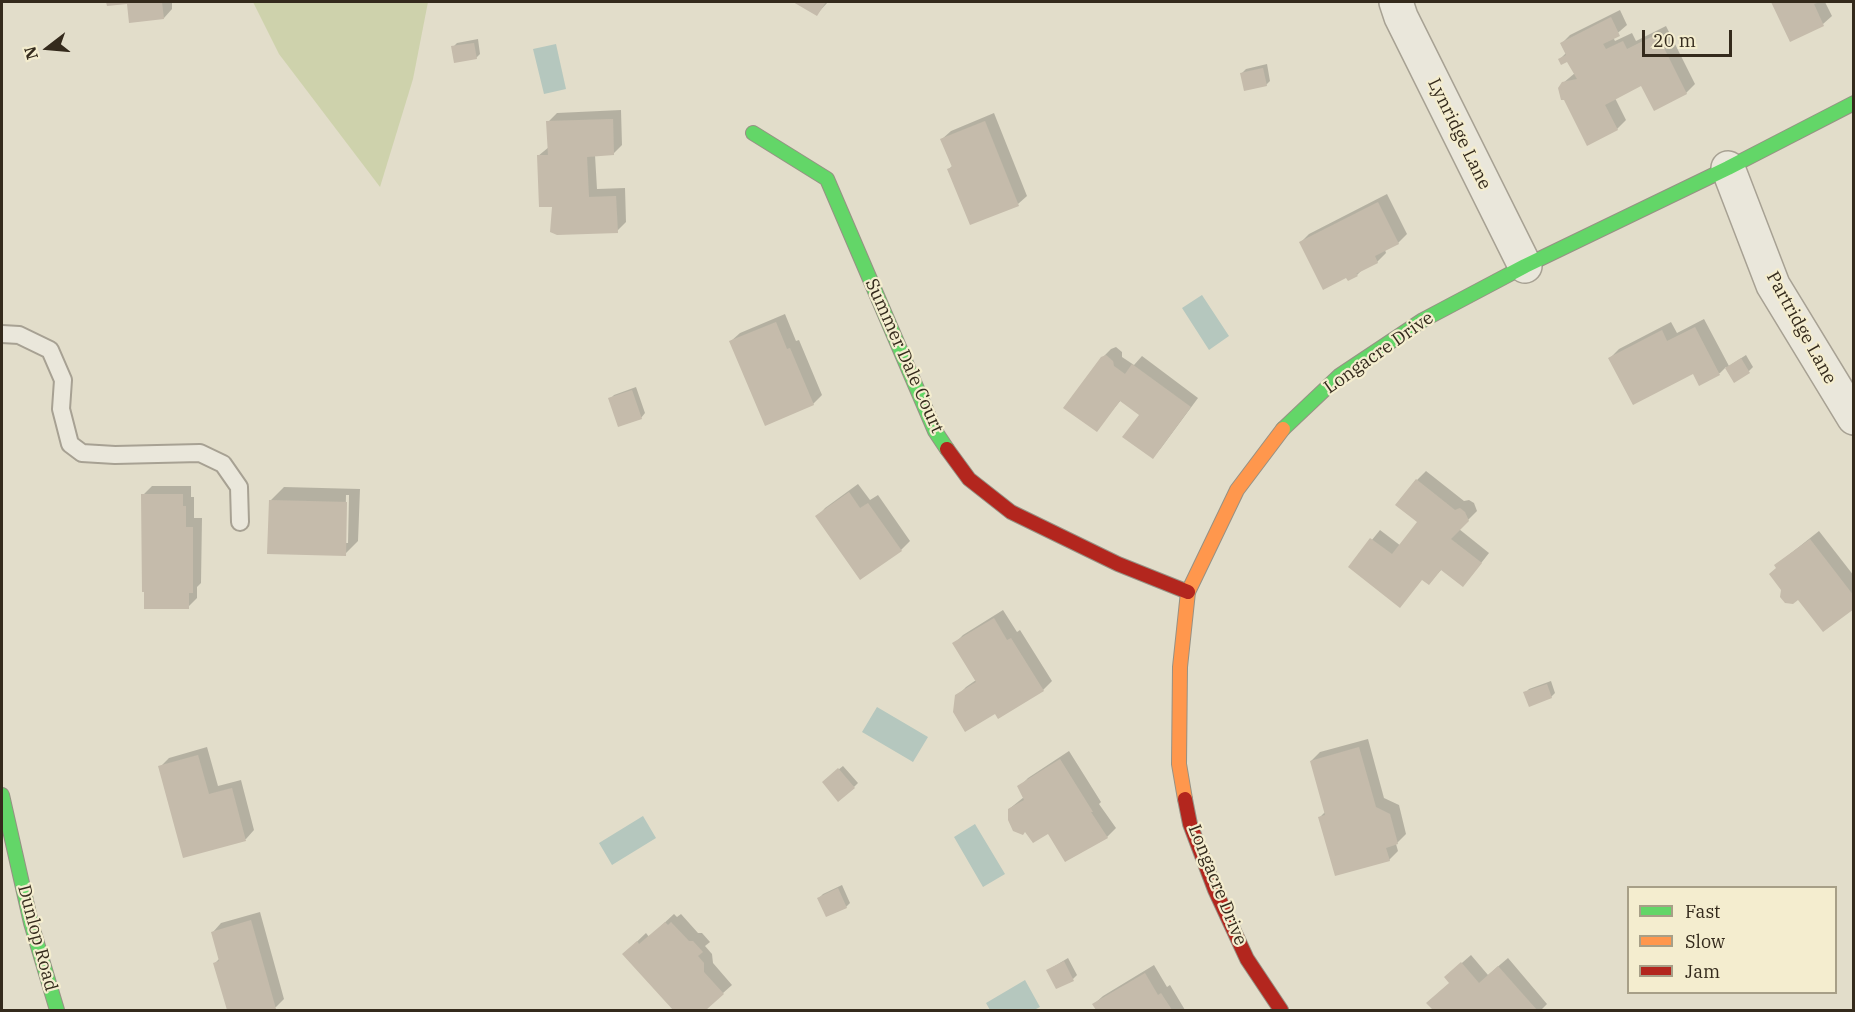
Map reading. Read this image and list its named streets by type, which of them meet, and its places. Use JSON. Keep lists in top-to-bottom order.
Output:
{
  "streets": {
    "street": [
      "Lynridge Lane",
      "Partridge Lane",
      "Longacre Drive",
      "Summer Dale Court",
      "Dunlop Road"
    ]
  },
  "crossings": [
    ["Lynridge Lane", "Longacre Drive"],
    ["Partridge Lane", "Longacre Drive"],
    ["Longacre Drive", "Summer Dale Court"]
  ],
  "legend": ["Fast", "Slow", "Jam"],
  "scale_bar": "20 m",
  "north": "left"
}
